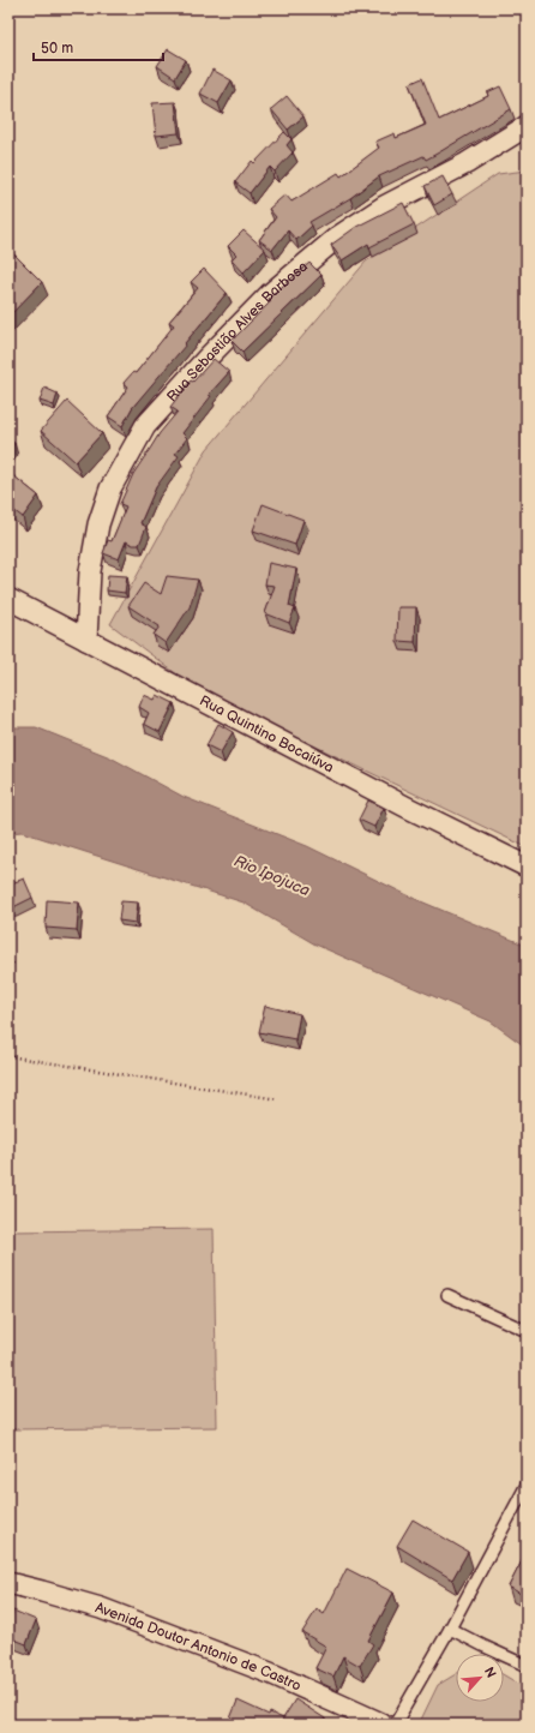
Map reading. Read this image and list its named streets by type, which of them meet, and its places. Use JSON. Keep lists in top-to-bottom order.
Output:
{
  "streets": {
    "street": ["Rua Sebastião Alves Barbosa", "Rua Quintino Bocaiúva", "Avenida Doutor Antonio de Castro"]
  },
  "crossings": [
    ["Rua Sebastião Alves Barbosa", "Rua Quintino Bocaiúva"]
  ],
  "water": ["Rio Ipojuca"],
  "scale_bar": "50 m",
  "north": "top right"
}
